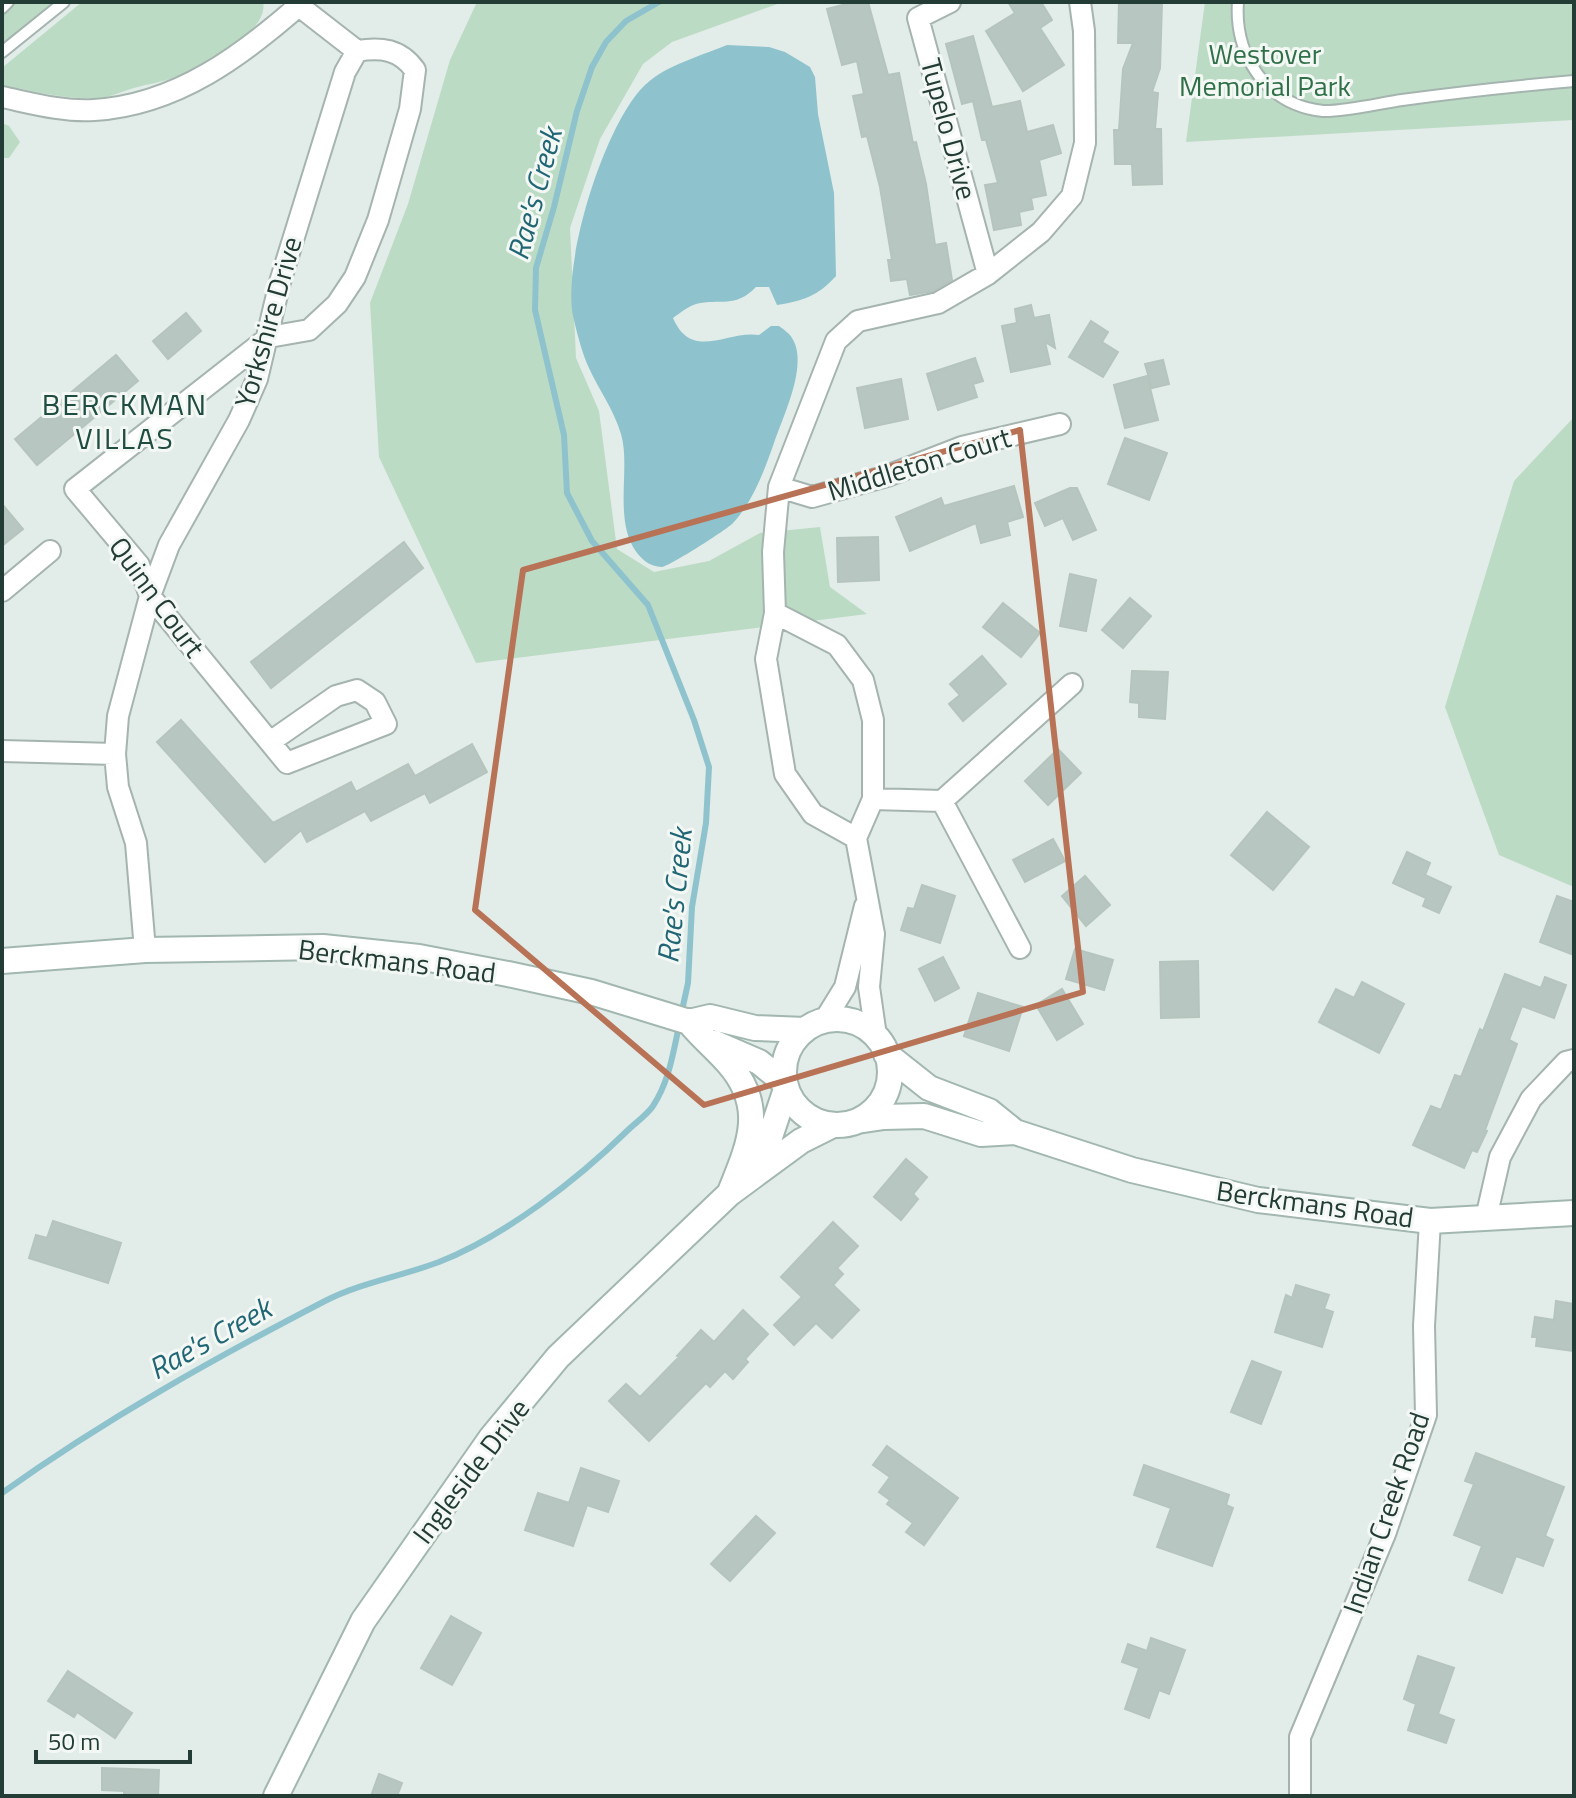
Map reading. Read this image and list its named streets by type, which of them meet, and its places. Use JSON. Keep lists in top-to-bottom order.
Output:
{
  "streets": {
    "main road": ["Berckmans Road", "Ingleside Drive"],
    "street": [
      "Tupelo Drive",
      "Yorkshire Drive",
      "Middleton Court",
      "Quinn Court",
      "Indian Creek Road"
    ]
  },
  "crossings": [
    ["Yorkshire Drive", "Quinn Court"],
    ["Yorkshire Drive", "Berckmans Road"],
    ["Berckmans Road", "Ingleside Drive"],
    ["Berckmans Road", "Indian Creek Road"]
  ],
  "districts": ["BERCKMAN VILLAS"],
  "water": ["Rae's Creek"],
  "parks": ["Westover Memorial Park"],
  "scale_bar": "50 m"
}
